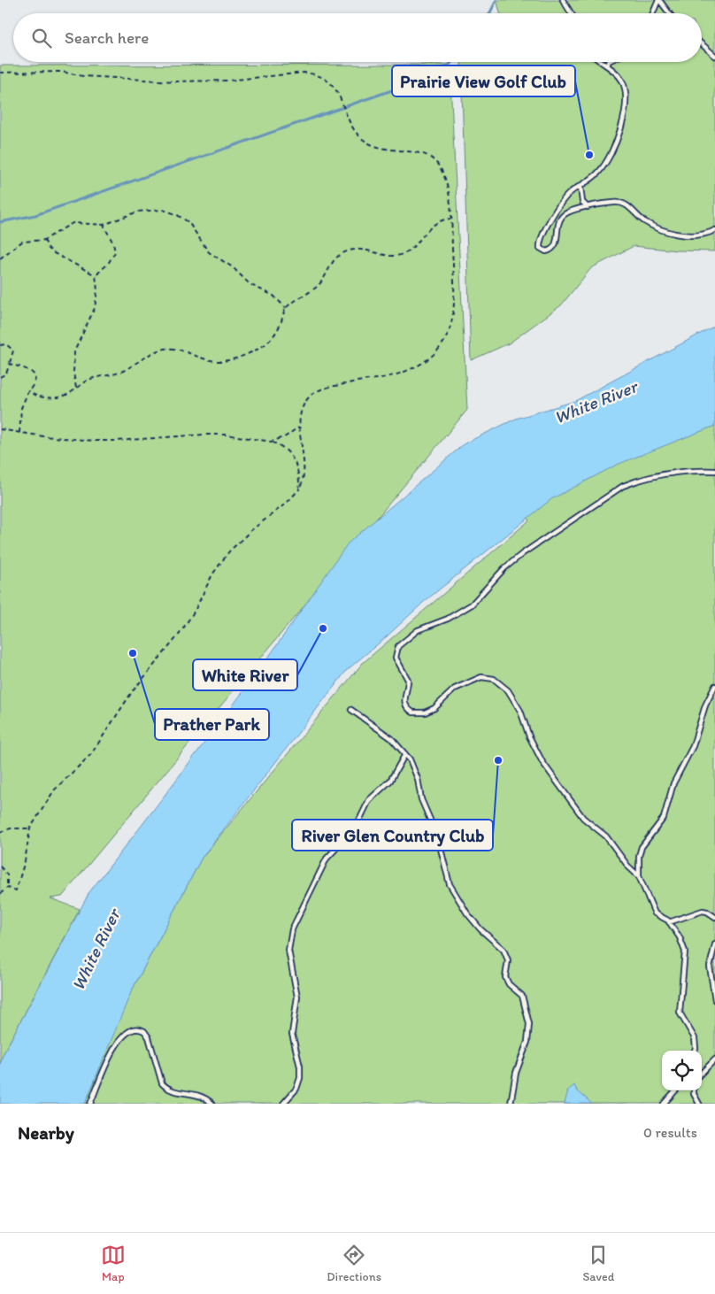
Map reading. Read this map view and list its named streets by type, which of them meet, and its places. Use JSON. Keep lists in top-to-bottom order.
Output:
{
  "water": ["White River"],
  "places": [
    "Prairie View Golf Club",
    "White River",
    "Prather Park",
    "River Glen Country Club"
  ],
  "page": {
    "search": "Search here",
    "heading": ["Nearby", "0 results"],
    "nav": ["Map", "Directions", "Saved"]
  }
}
